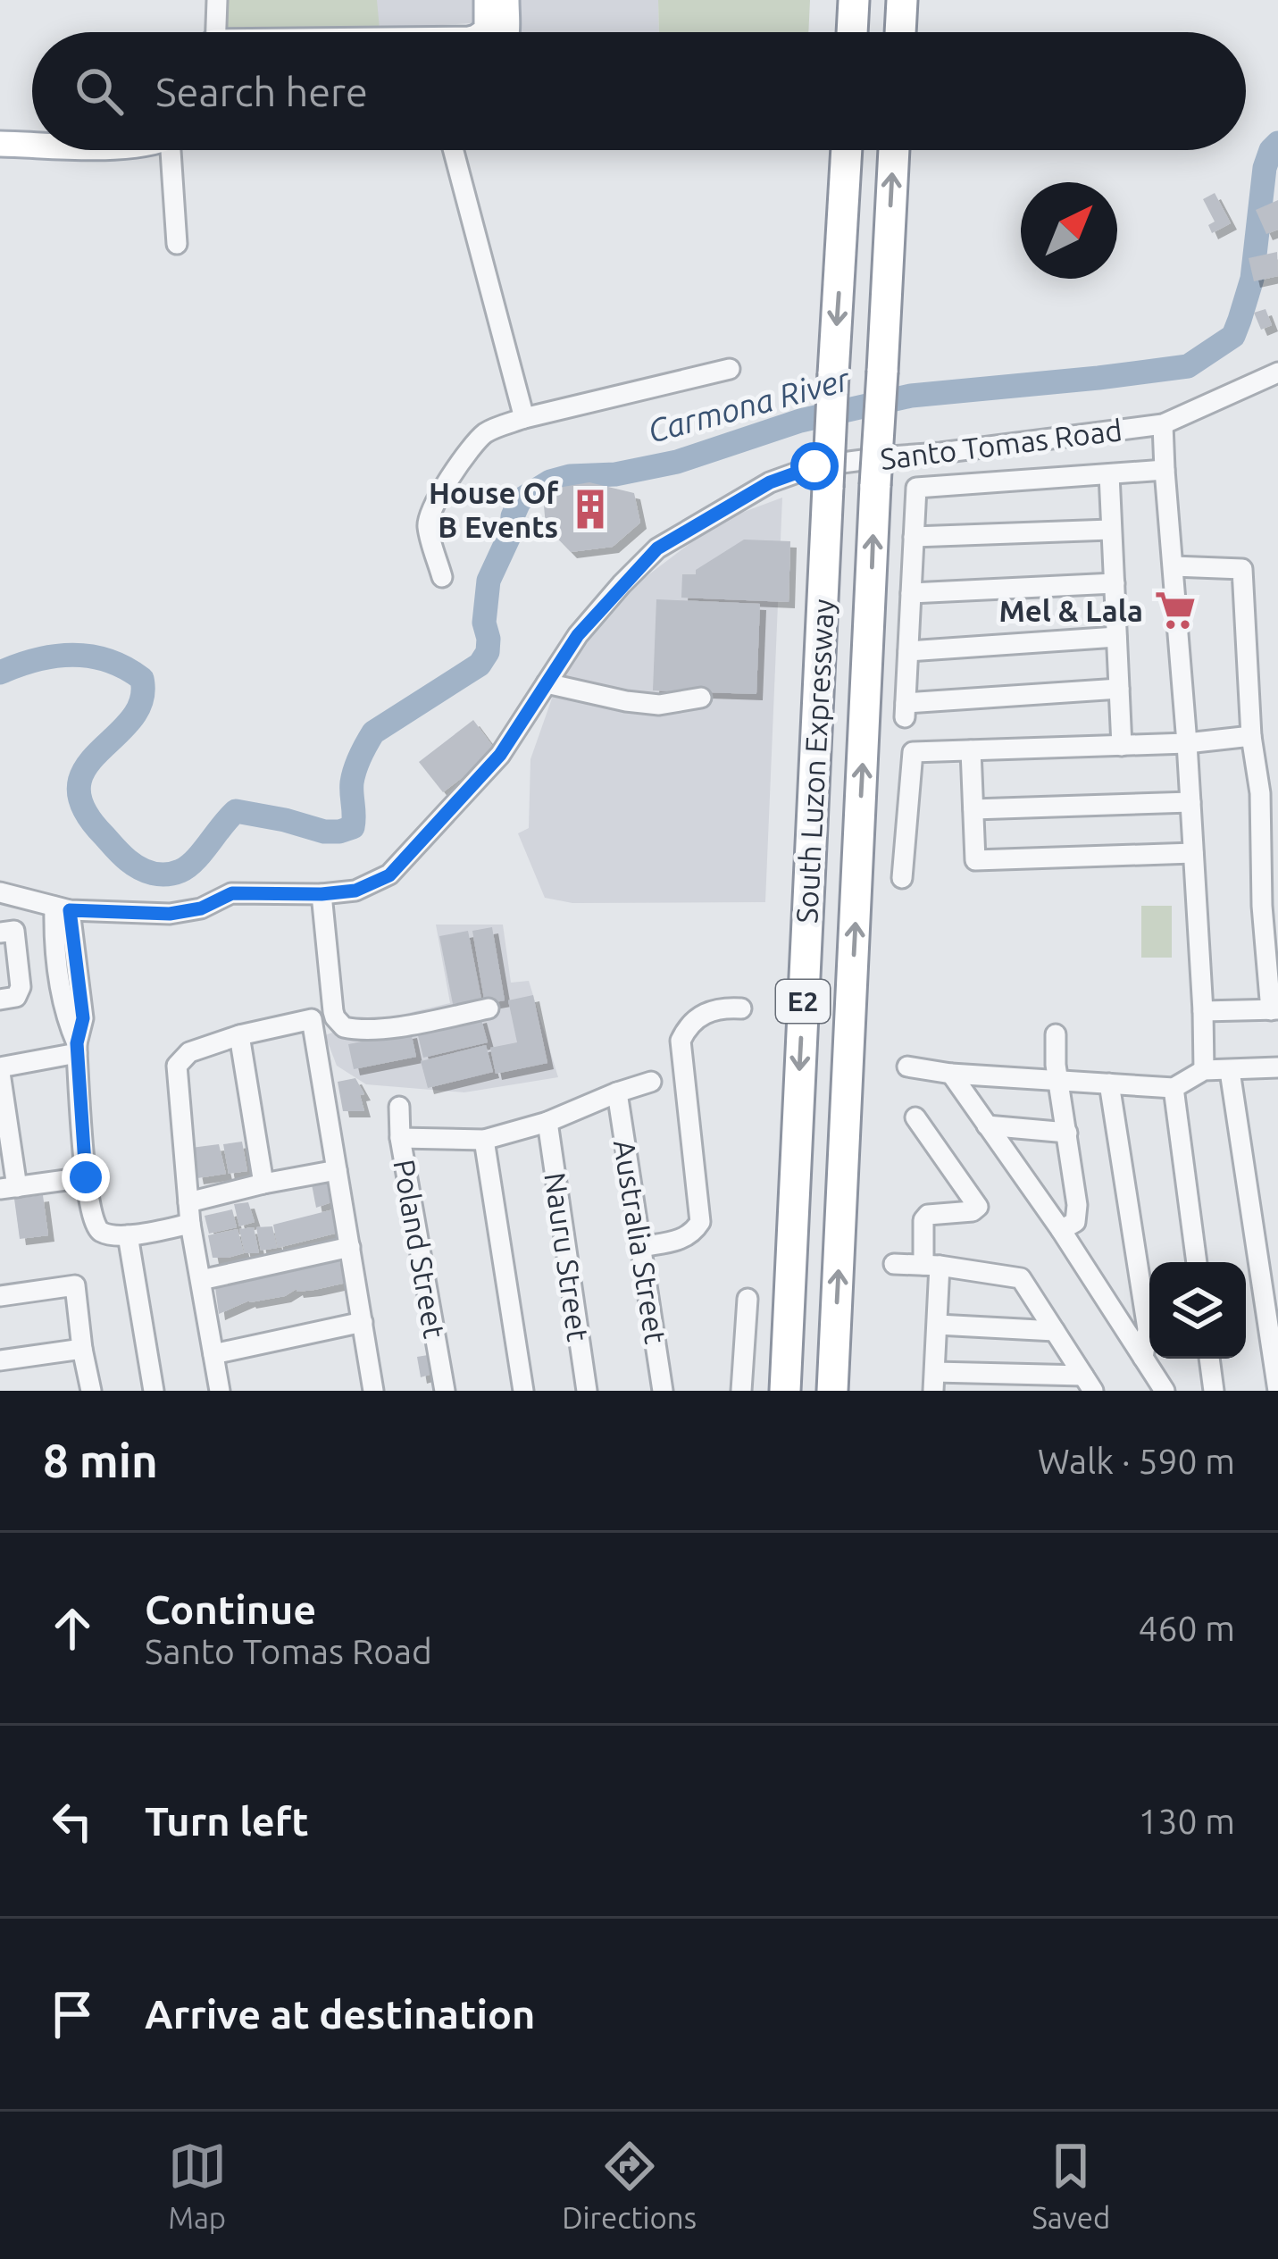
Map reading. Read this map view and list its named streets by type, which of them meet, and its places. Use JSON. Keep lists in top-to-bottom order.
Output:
{
  "streets": {
    "highway": ["South Luzon Expressway", "E2"],
    "street": [
      "Santo Tomas Road",
      "Australia Street",
      "Poland Street",
      "Nauru Street"
    ]
  },
  "water": ["Carmona River"],
  "places": {
    "building": ["House Of B Events"],
    "supermarket": ["Mel & Lala"]
  },
  "north": "top right",
  "page": {
    "search": "Search here",
    "heading": ["8 min", "Walk · 590 m"],
    "list": [
      ["Continue", "Santo Tomas Road", "460 m"],
      ["Turn left", "130 m"],
      "Arrive at destination"
    ],
    "nav": ["Map", "Directions", "Saved"]
  }
}
